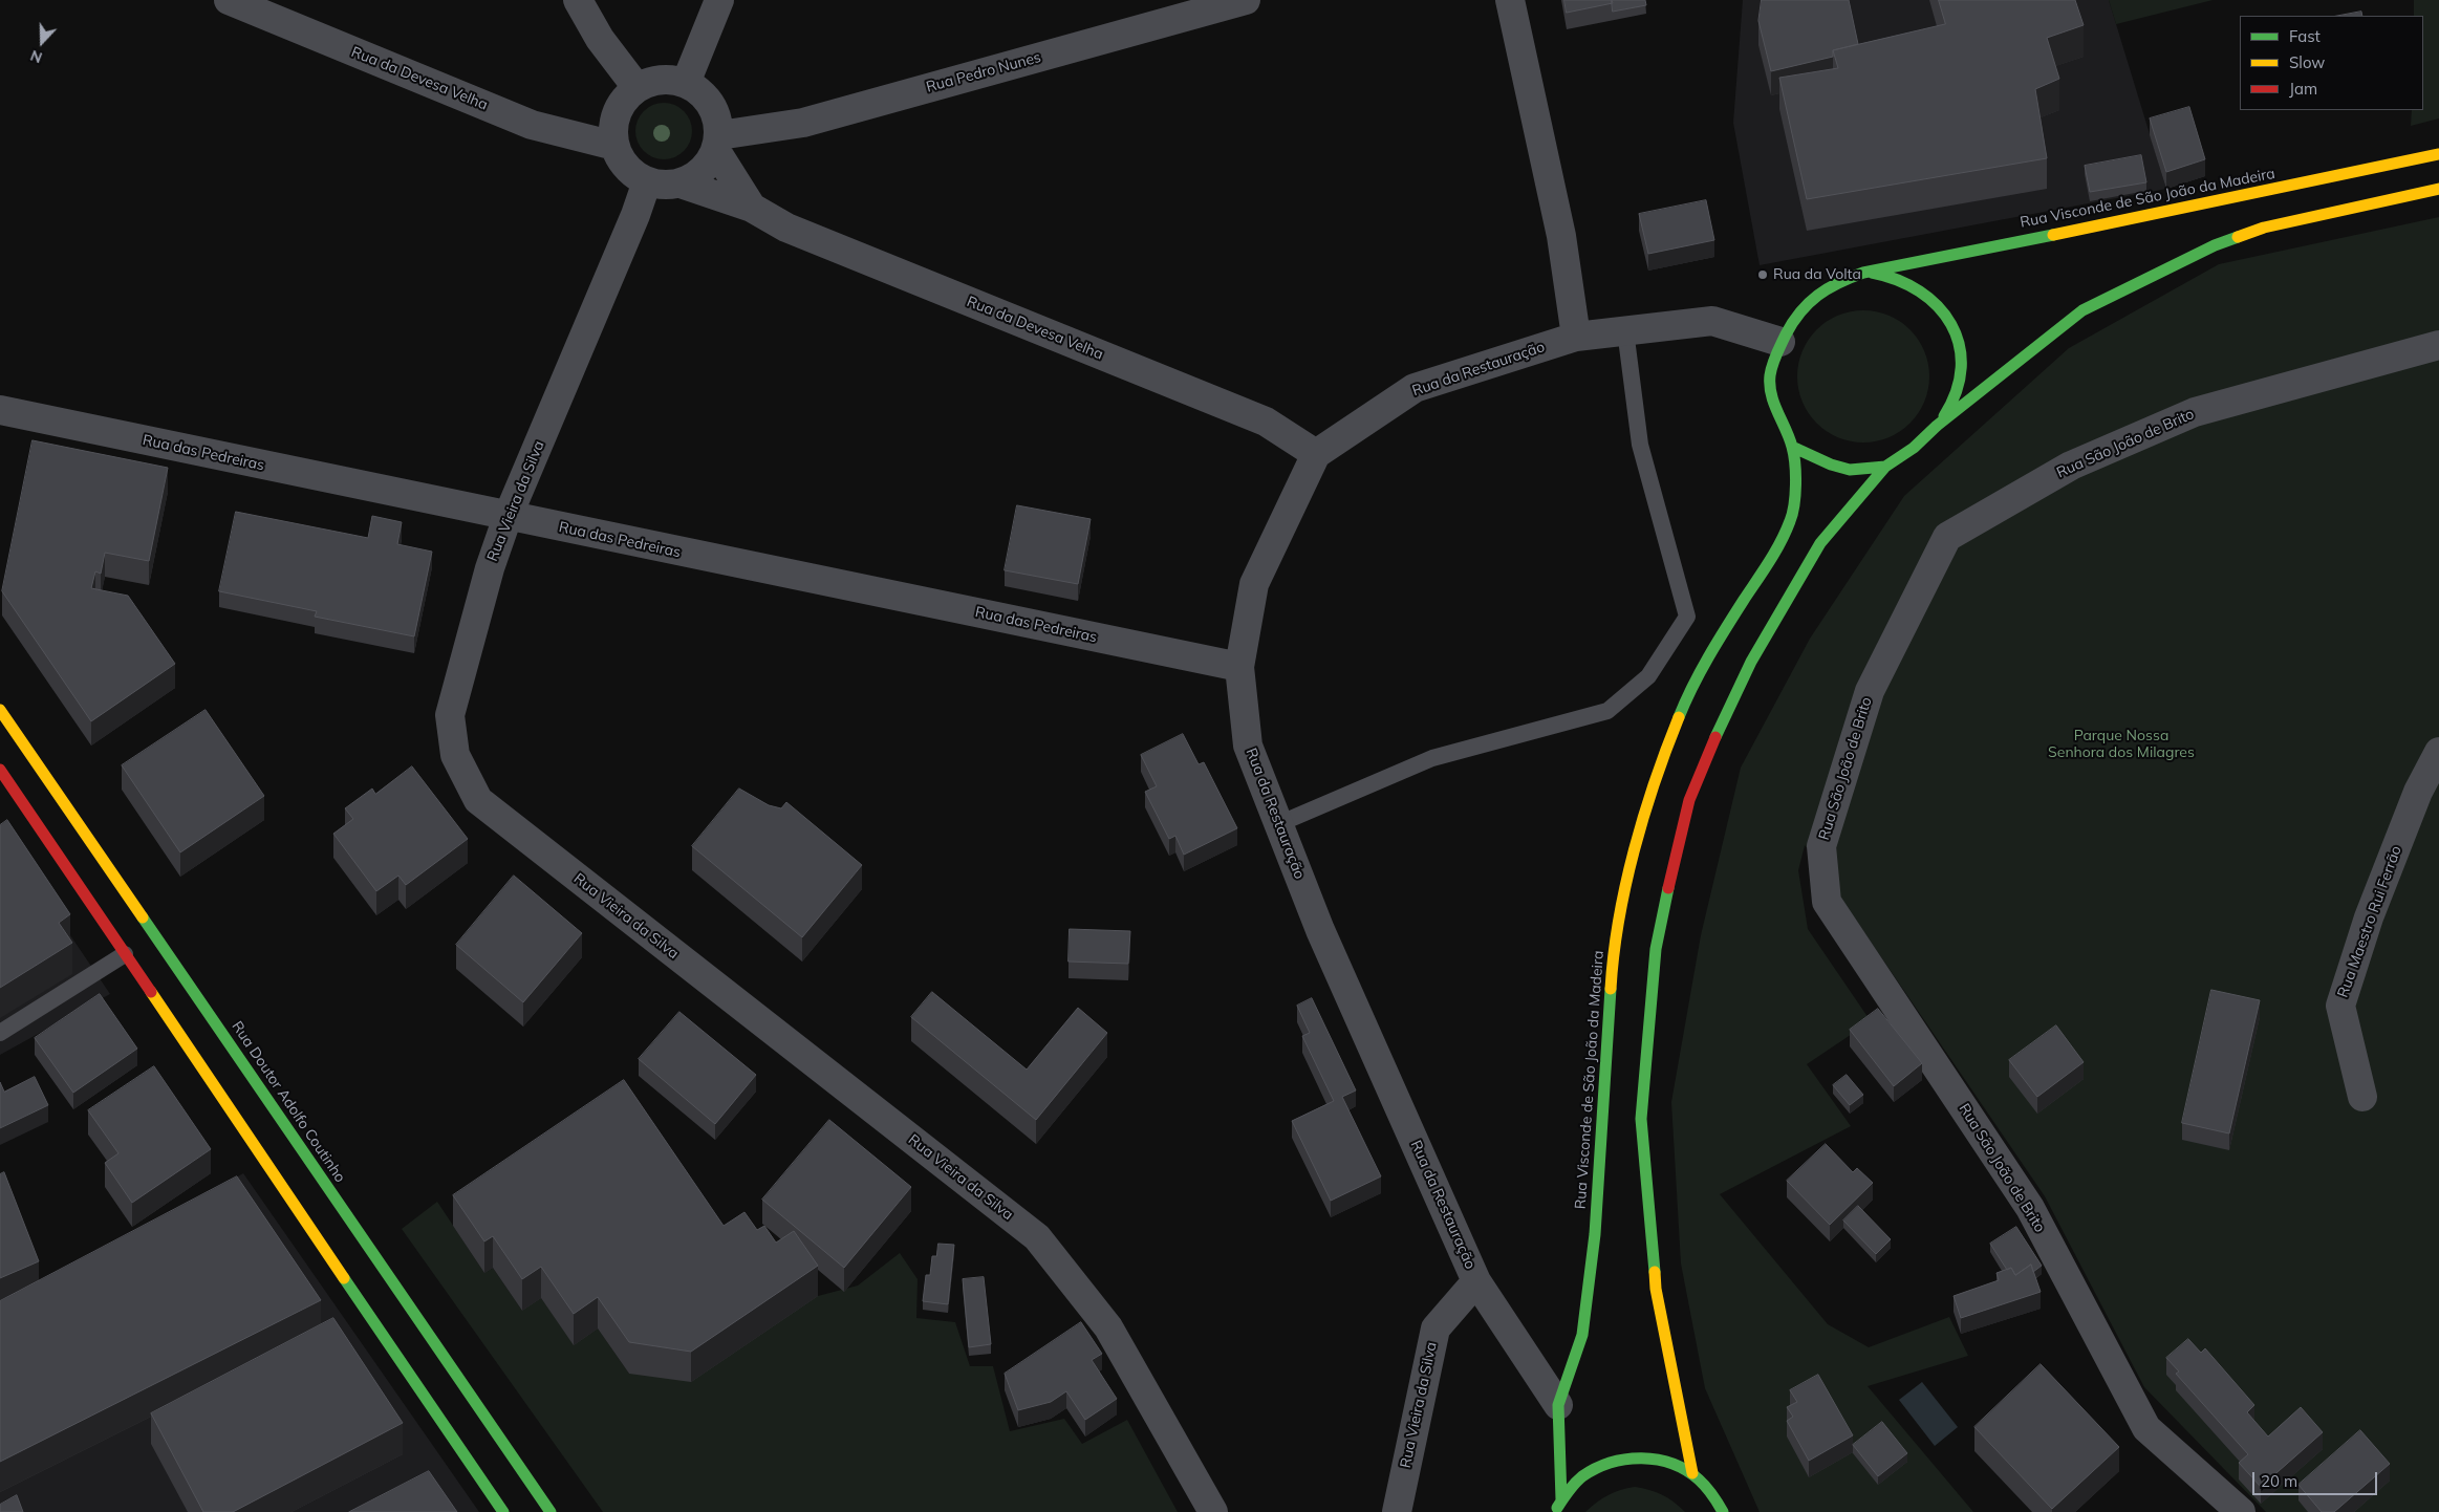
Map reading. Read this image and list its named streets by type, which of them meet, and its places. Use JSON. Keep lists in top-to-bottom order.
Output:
{
  "streets": {
    "main road": ["Rua Visconde de São João da Madeira", "Rua Doutor Adolfo Coutinho"],
    "street": [
      "Rua Pedro Nunes",
      "Rua da Devesa Velha",
      "Rua da Restauração",
      "Rua São João de Brito",
      "Rua das Pedreiras",
      "Rua Vieira da Silva",
      "Rua Maestro Rui Ferrão"
    ]
  },
  "crossings": [
    ["Rua Pedro Nunes", "Rua da Devesa Velha"],
    ["Rua Pedro Nunes", "Rua Vieira da Silva"],
    ["Rua da Devesa Velha", "Rua da Restauração"],
    ["Rua da Devesa Velha", "Rua Vieira da Silva"],
    ["Rua Visconde de São João da Madeira", "Rua da Restauração"],
    ["Rua da Restauração", "Rua das Pedreiras"],
    ["Rua da Restauração", "Rua Vieira da Silva"],
    ["Rua das Pedreiras", "Rua Vieira da Silva"]
  ],
  "parks": ["Parque Nossa Senhora dos Milagres"],
  "places": ["Rua da Volta"],
  "legend": ["Fast", "Slow", "Jam"],
  "scale_bar": "20 m",
  "north": "bottom"
}
